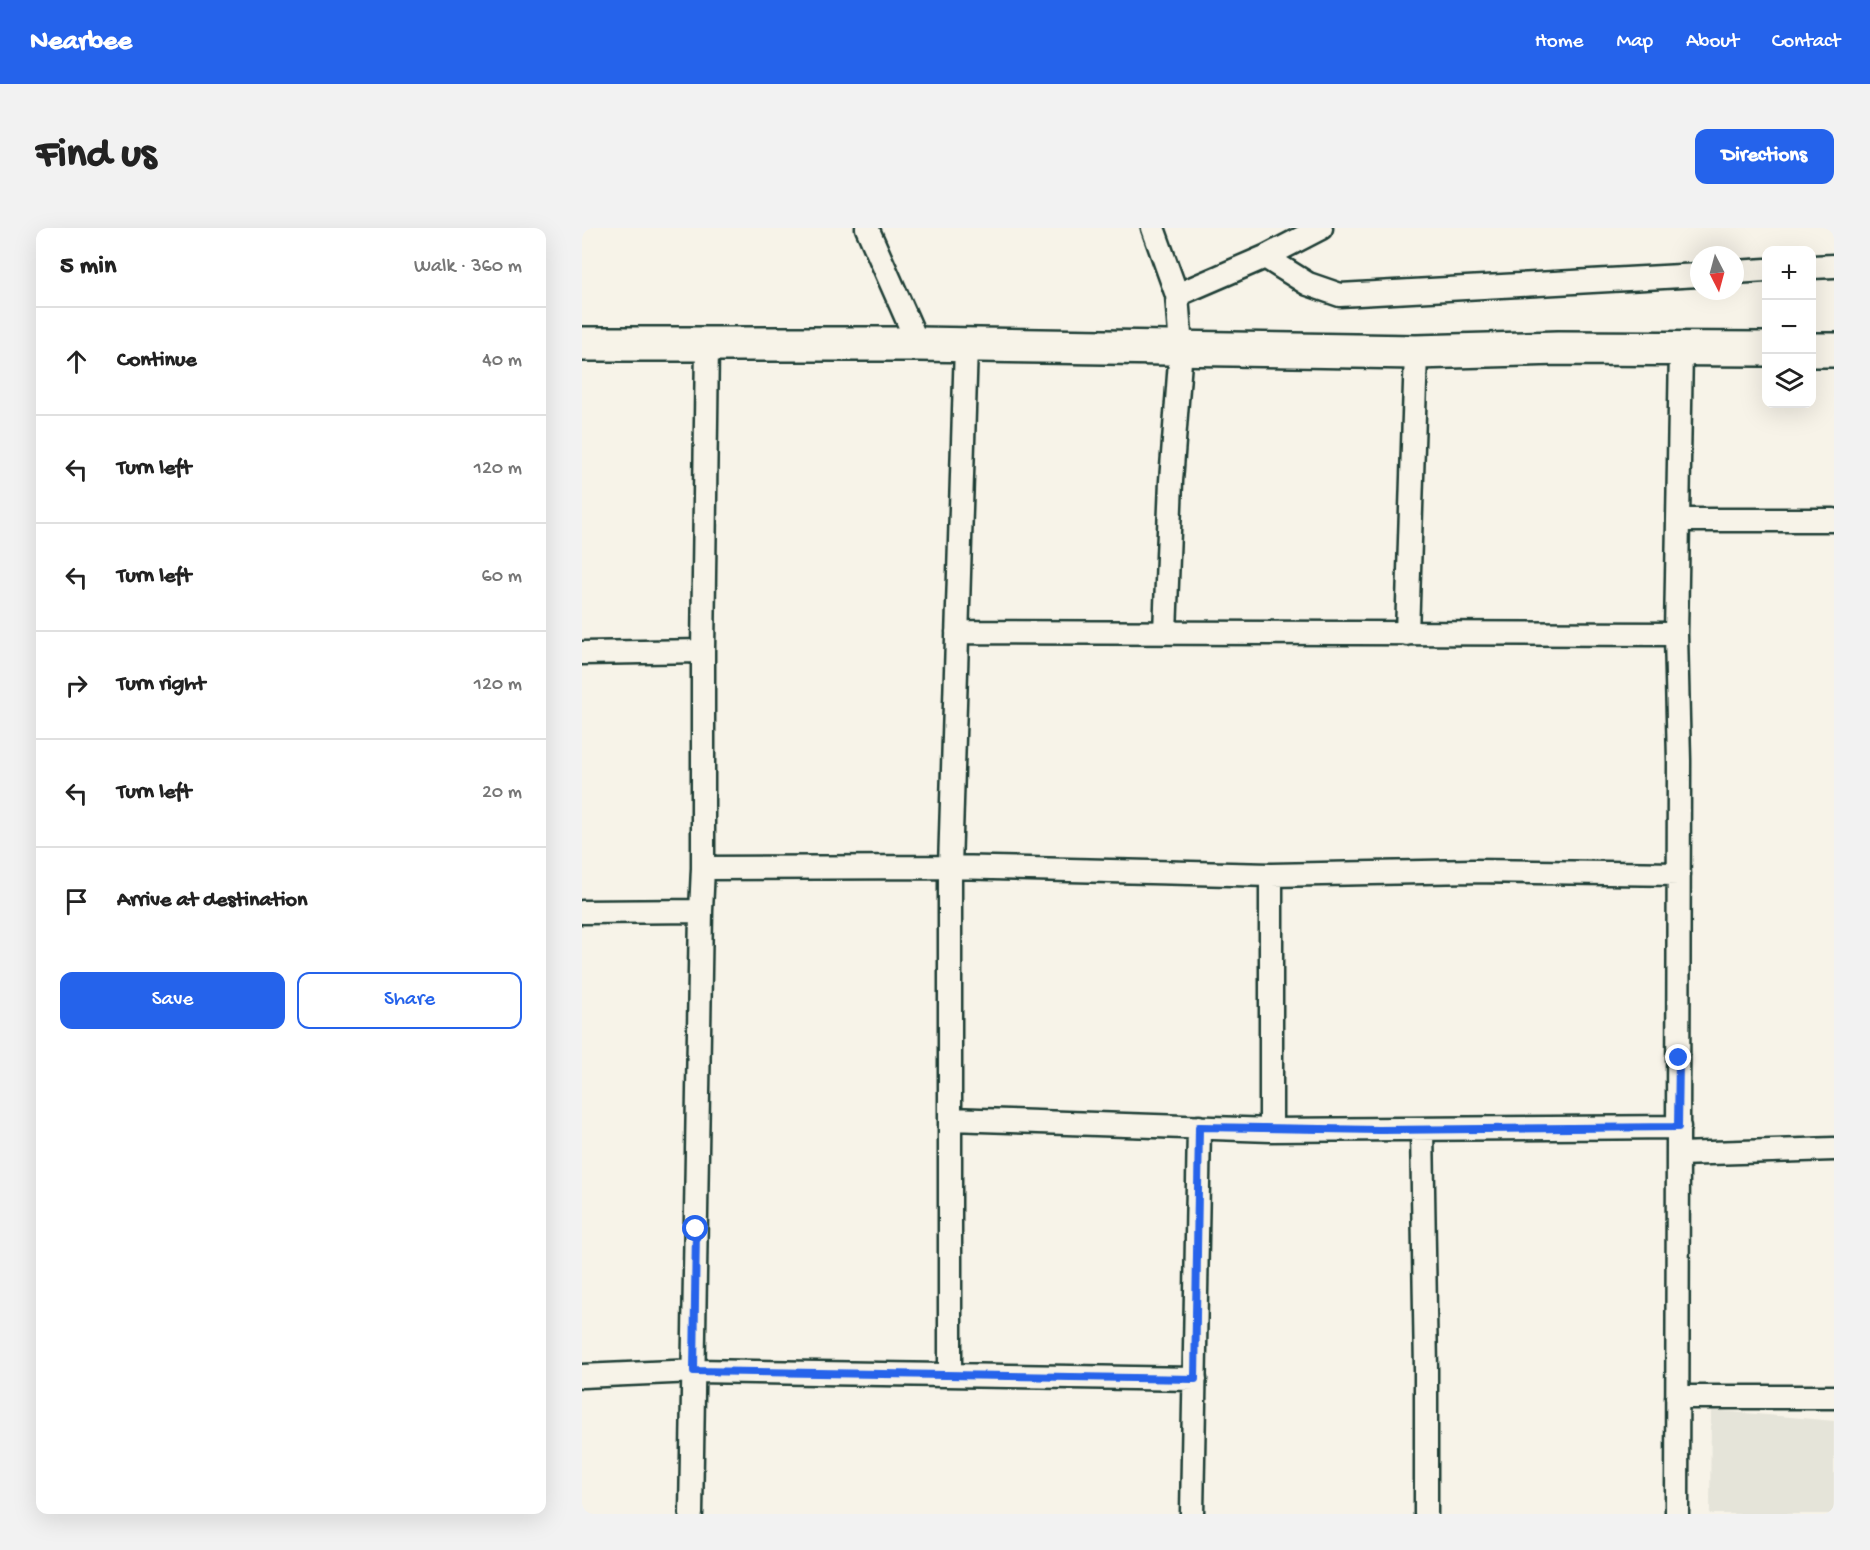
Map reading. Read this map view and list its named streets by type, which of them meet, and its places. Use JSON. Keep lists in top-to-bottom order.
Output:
{
  "north": "bottom",
  "page": {
    "header": "Nearbee",
    "nav": [
      "Home",
      "Map",
      "About",
      "Contact"
    ],
    "buttons": [
      "Directions",
      ["Save", "Share"]
    ],
    "title": "Find us",
    "heading": ["5 min", "Walk · 360 m"],
    "map_buttons": ["+", "−"],
    "list": [
      ["Continue", "40 m"],
      ["Turn left", "120 m"],
      ["Turn left", "60 m"],
      ["Turn right", "120 m"],
      ["Turn left", "20 m"],
      "Arrive at destination"
    ]
  }
}
